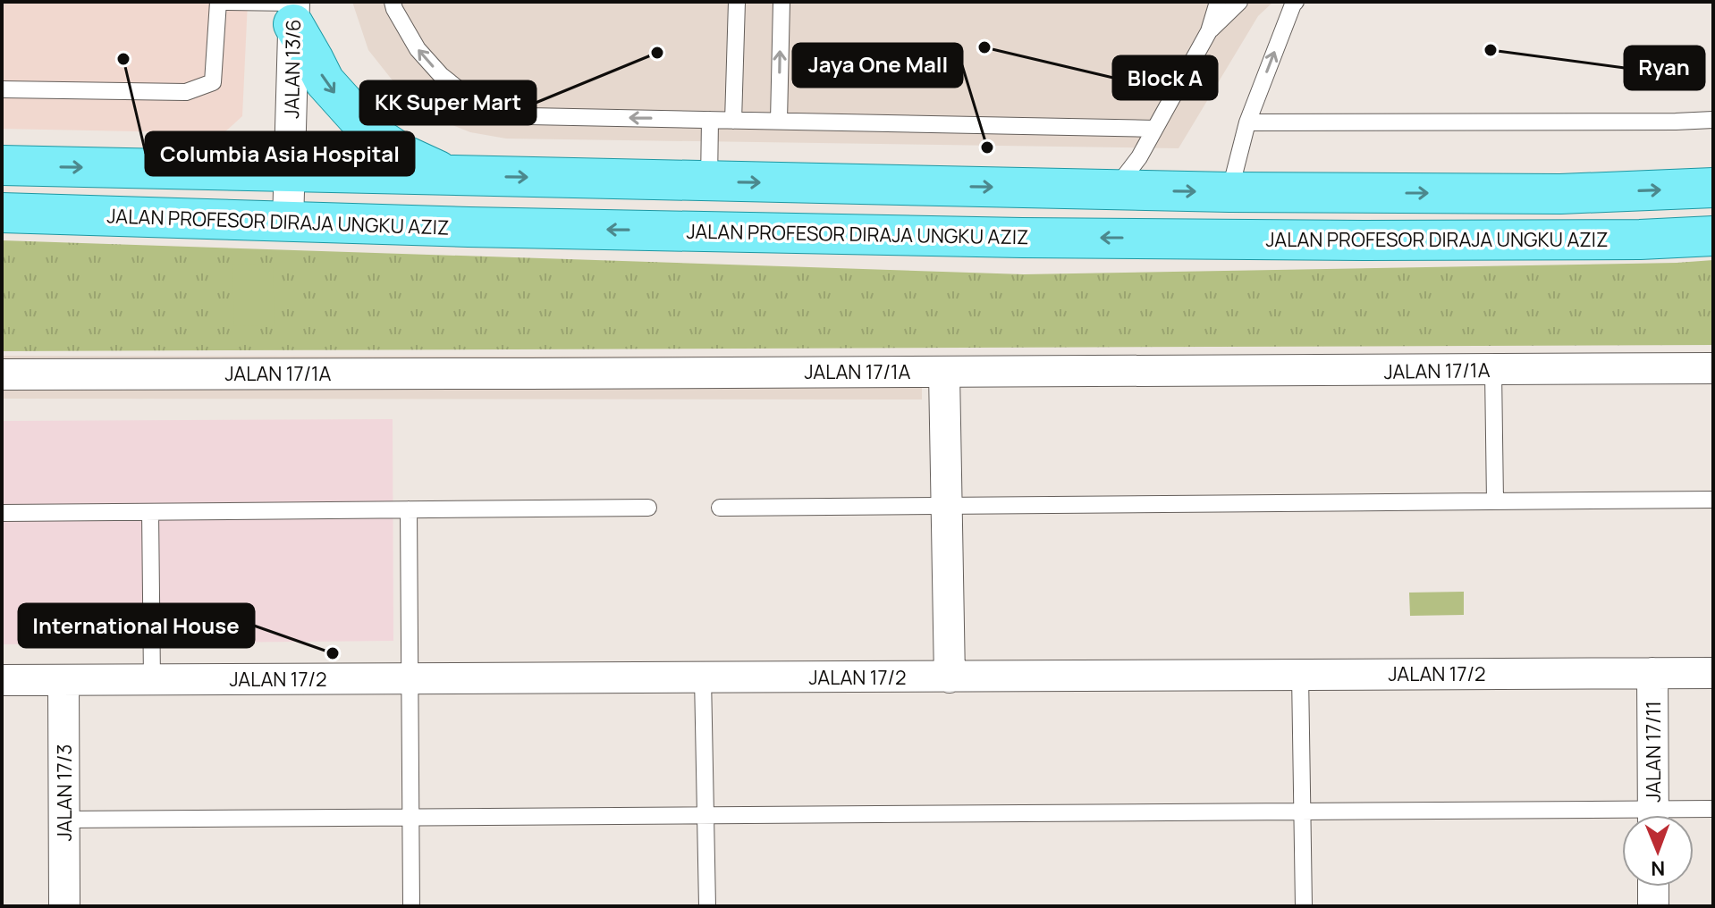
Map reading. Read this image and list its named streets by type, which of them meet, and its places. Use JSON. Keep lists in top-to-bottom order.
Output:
{
  "streets": {
    "main road": ["JALAN PROFESOR DIRAJA UNGKU AZIZ"],
    "street": [
      "JALAN 13/6",
      "JALAN 17/1A",
      "JALAN 17/2",
      "JALAN 17/11",
      "JALAN 17/3"
    ]
  },
  "crossings": [
    ["JALAN 13/6", "JALAN PROFESOR DIRAJA UNGKU AZIZ"],
    ["JALAN 17/2", "JALAN 17/11"],
    ["JALAN 17/2", "JALAN 17/3"]
  ],
  "places": [
    "Block A",
    "Ryan",
    "KK Super Mart",
    "Columbia Asia Hospital",
    "Jaya One Mall",
    "International House"
  ],
  "north": "bottom"
}
